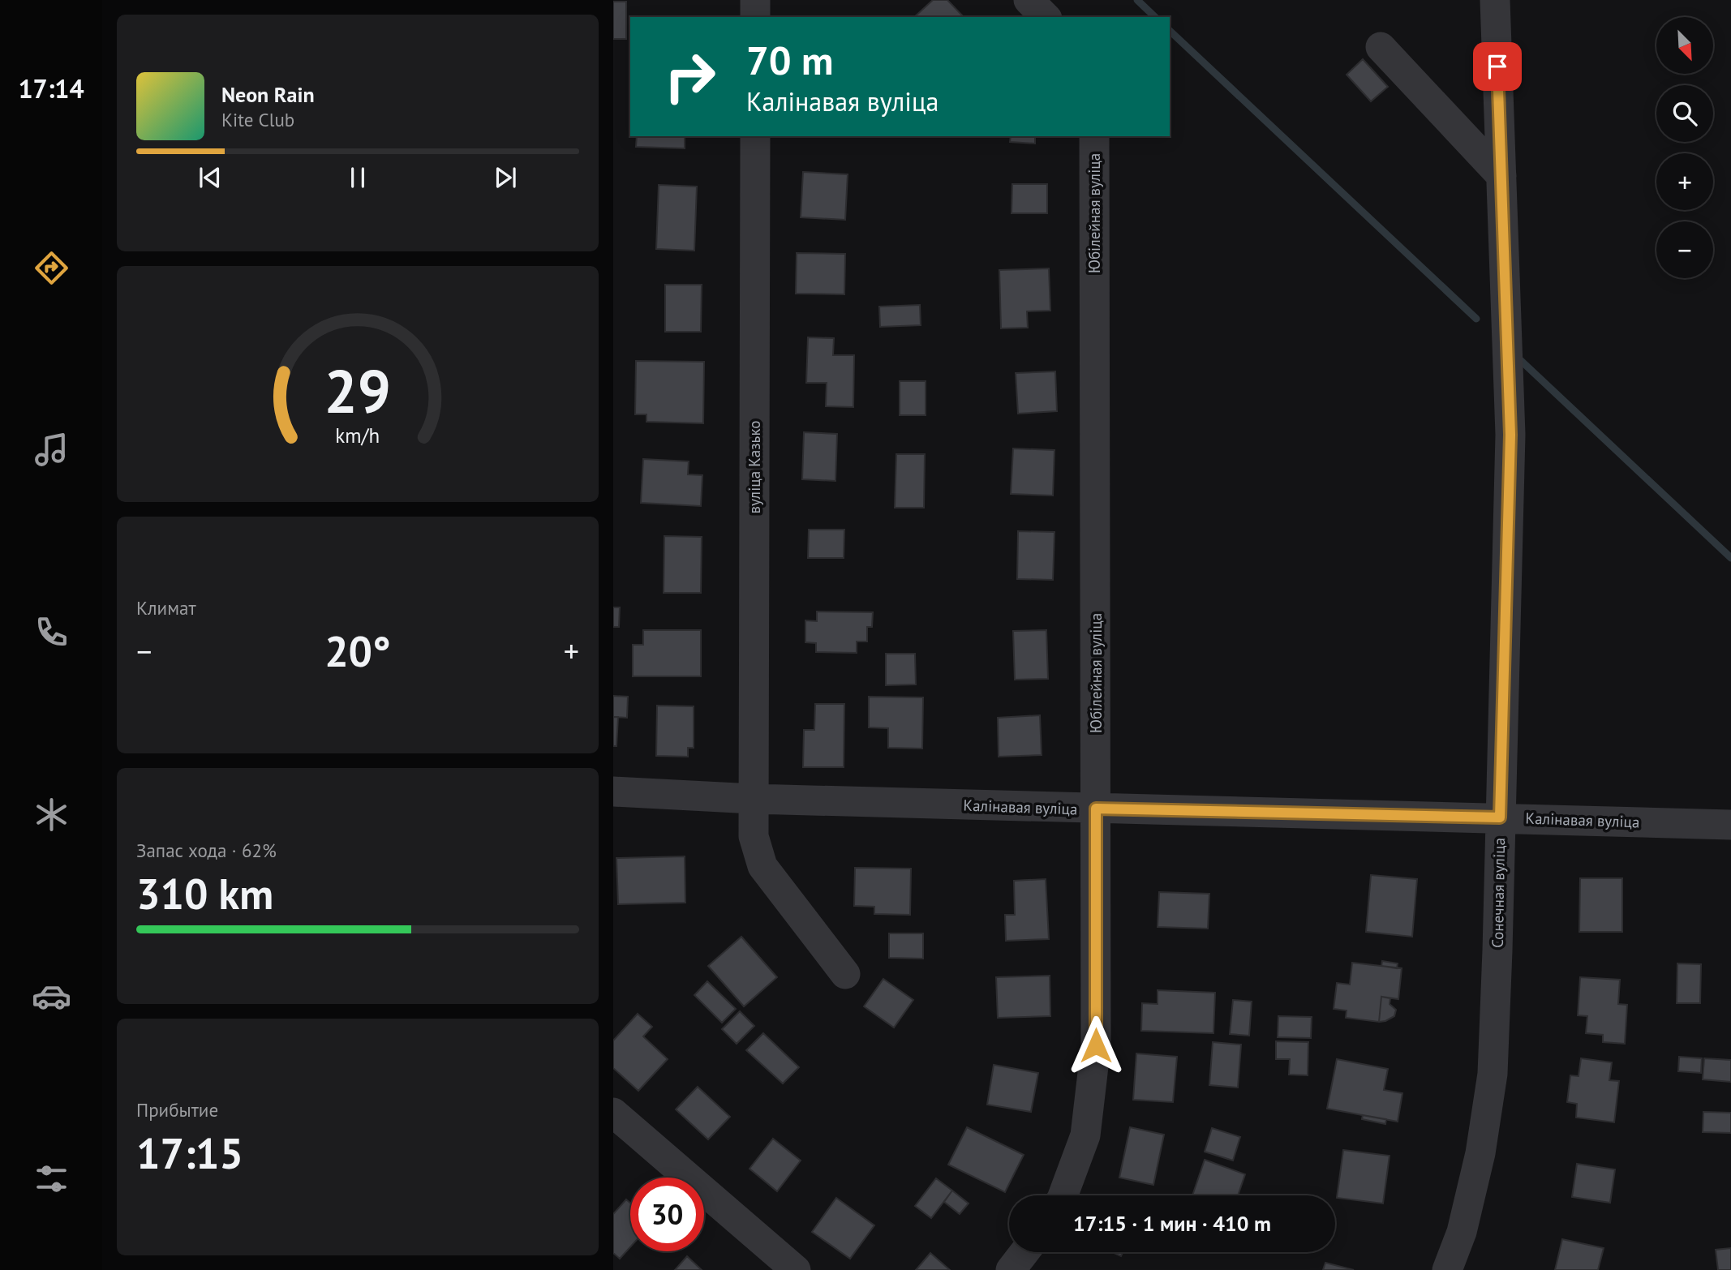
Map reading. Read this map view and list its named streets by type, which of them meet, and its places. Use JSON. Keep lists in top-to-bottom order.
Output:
{
  "streets": {
    "street": [
      "Юбілейная вуліца",
      "вуліца Казько",
      "Калінавая вуліца",
      "Сонечная вуліца"
    ]
  },
  "crossings": [
    ["Юбілейная вуліца", "Калінавая вуліца"],
    ["вуліца Казько", "Калінавая вуліца"],
    ["Калінавая вуліца", "Сонечная вуліца"]
  ],
  "north": "bottom right",
  "page": {
    "tabs": "17:14",
    "map_buttons": ["+", "−"],
    "turn": ["70 m", "Калінавая вуліца"],
    "song": ["Neon Rain", "Kite Club"],
    "tile": [
      "Климат",
      ["Запас хода · 62%", "310 km"],
      ["Прибытие", "17:15"]
    ],
    "heat": ["−", "20°", "+"],
    "limit": "30",
    "trip": "17:15 · 1 мин · 410 m",
    "gauge": ["29", "km/h"]
  }
}
